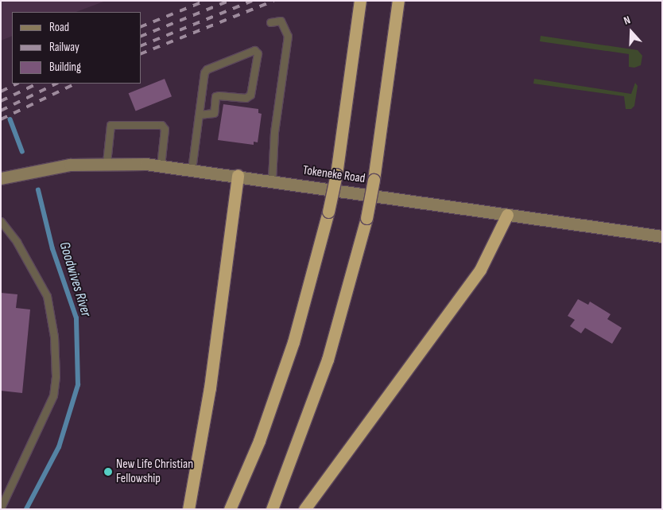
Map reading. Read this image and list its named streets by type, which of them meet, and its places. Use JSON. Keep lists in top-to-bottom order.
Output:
{
  "streets": {
    "main road": ["Tokeneke Road"]
  },
  "water": ["Goodwives River"],
  "places": ["New Life Christian Fellowship"],
  "legend": ["Road", "Railway", "Building"],
  "north": "top"
}
